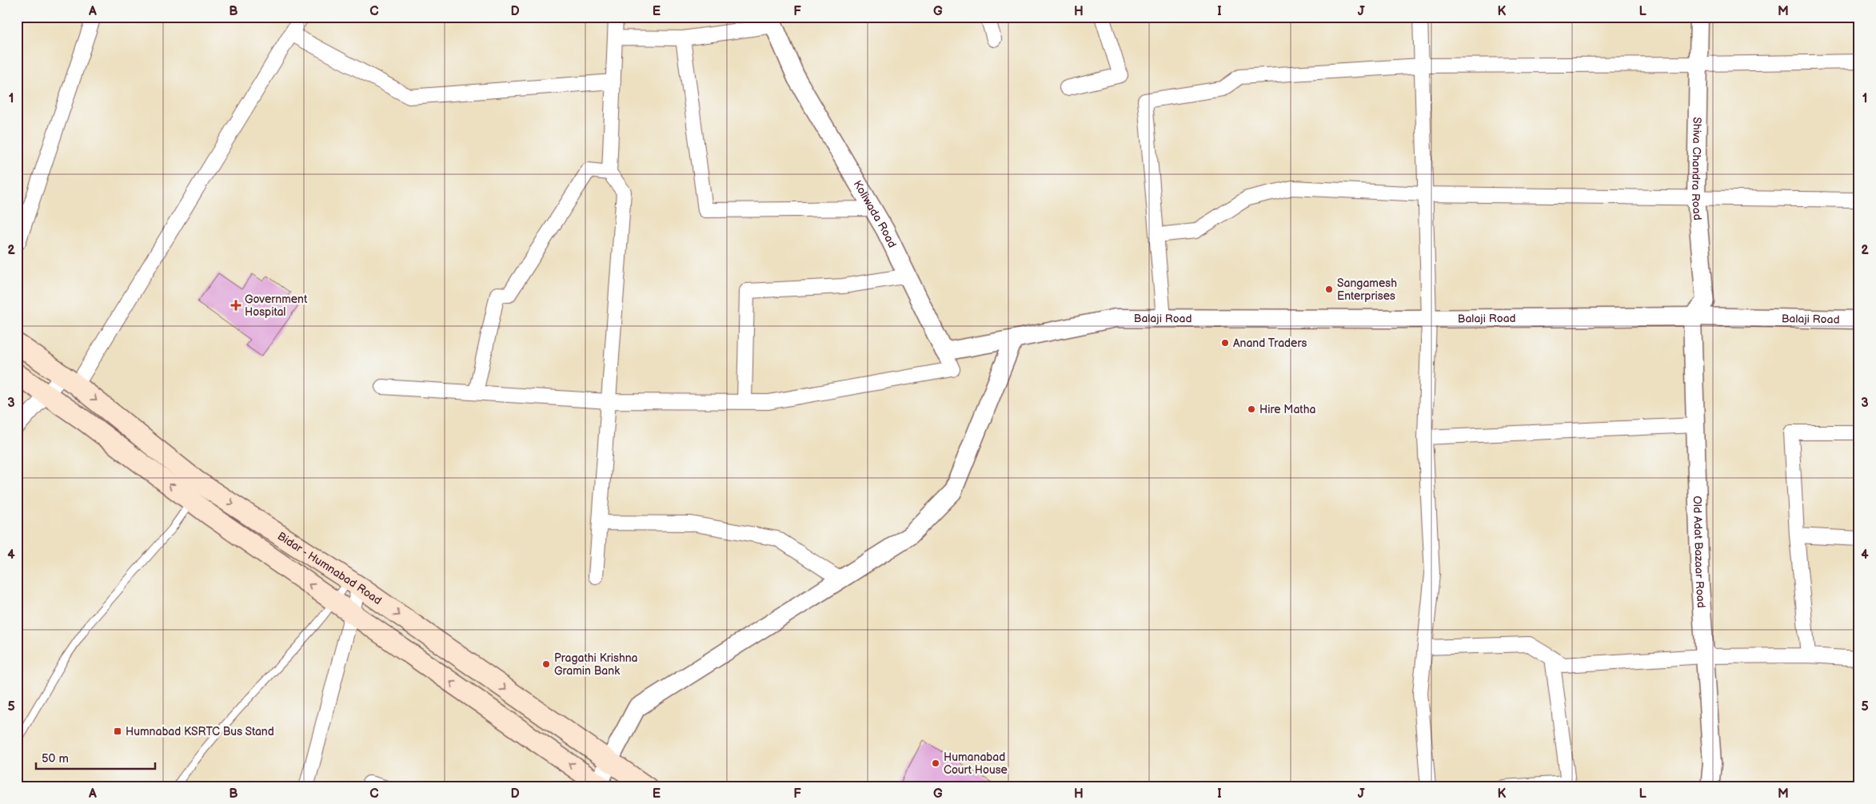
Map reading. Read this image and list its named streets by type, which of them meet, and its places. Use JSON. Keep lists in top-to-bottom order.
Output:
{
  "streets": {
    "main road": ["Bidar - Humnabad Road"],
    "street": [
      "Shiva Chandra Road",
      "Koliwada Road",
      "Balaji Road",
      "Old Adat Bazaar Road"
    ]
  },
  "crossings": [
    ["Shiva Chandra Road", "Balaji Road"],
    ["Shiva Chandra Road", "Old Adat Bazaar Road"],
    ["Balaji Road", "Old Adat Bazaar Road"]
  ],
  "places": {
    "other": [
      "Sangamesh Enterprises",
      "Anand Traders",
      "Hire Matha",
      "Pragathi Krishna Gramin Bank",
      "Humanabad Court House"
    ],
    "health": ["Government Hospital"],
    "transit": ["Humnabad KSRTC Bus Stand"]
  },
  "scale_bar": "50 m",
  "grid": {
    "columns": [
      "A",
      "B",
      "C",
      "D",
      "E",
      "F",
      "G",
      "H",
      "I",
      "J",
      "K",
      "L",
      "M"
    ],
    "rows": [
      "1",
      "2",
      "3",
      "4",
      "5"
    ]
  }
}
